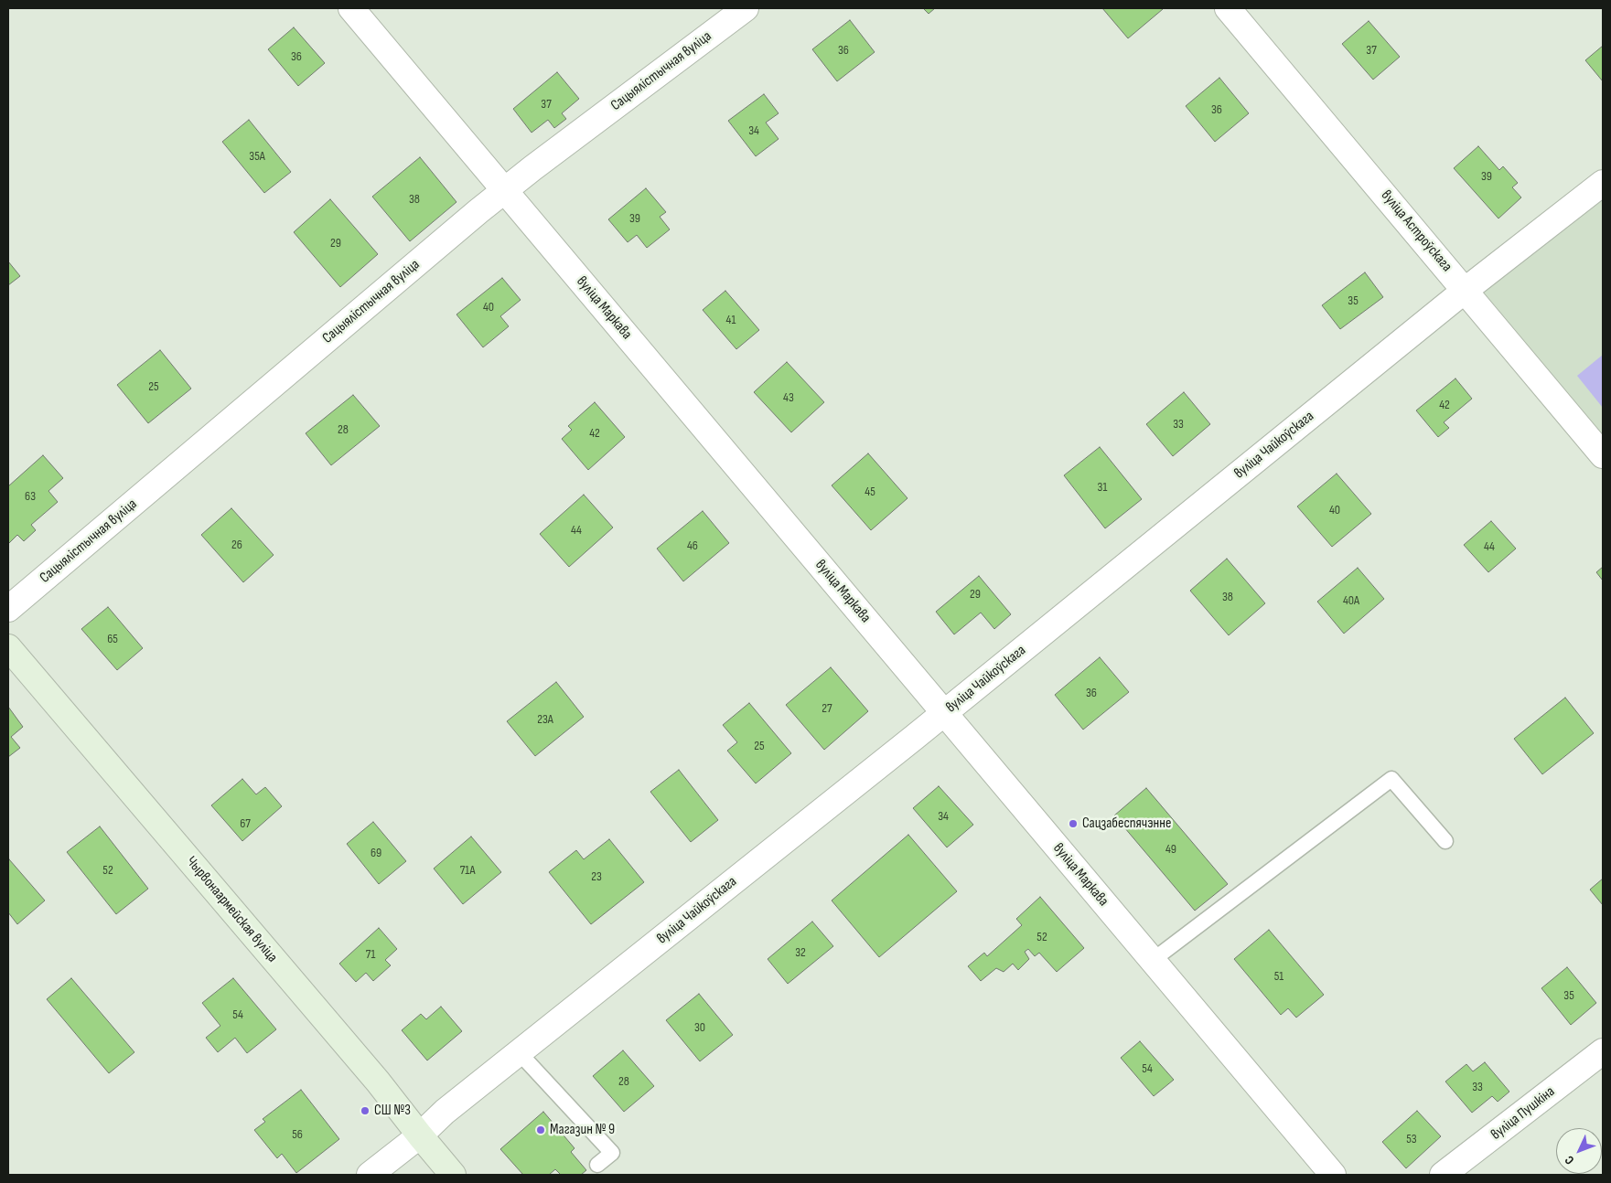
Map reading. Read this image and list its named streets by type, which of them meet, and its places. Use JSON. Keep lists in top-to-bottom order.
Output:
{
  "streets": {
    "main road": ["Чырвонаармейская вуліца"],
    "street": [
      "Сацыялістычная вуліца",
      "вуліца Астроўскага",
      "вуліца Маркава",
      "вуліца Чайкоўскага",
      "вуліца Пушкіна"
    ]
  },
  "crossings": [
    ["Сацыялістычная вуліца", "вуліца Маркава"],
    ["вуліца Астроўскага", "вуліца Чайкоўскага"],
    ["вуліца Маркава", "вуліца Чайкоўскага"],
    ["вуліца Чайкоўскага", "Чырвонаармейская вуліца"]
  ],
  "places": ["Сацзабеспячэнне", "СШ №3", "Магазин № 9"],
  "house_numbers": [
    "36",
    "37",
    "36",
    "37",
    "36",
    "34",
    "35А",
    "39",
    "38",
    "39",
    "29",
    "35",
    "40",
    "41",
    "25",
    "43",
    "42",
    "33",
    "28",
    "42",
    "31",
    "45",
    "63",
    "40",
    "44",
    "26",
    "46",
    "44",
    "29",
    "38",
    "40А",
    "65",
    "36",
    "27",
    "23А",
    "25",
    "34",
    "67",
    "49",
    "69",
    "52",
    "71А",
    "23",
    "52",
    "32",
    "71",
    "51",
    "35",
    "54",
    "30",
    "54",
    "28",
    "33",
    "56",
    "53"
  ],
  "north": "bottom left"
}
